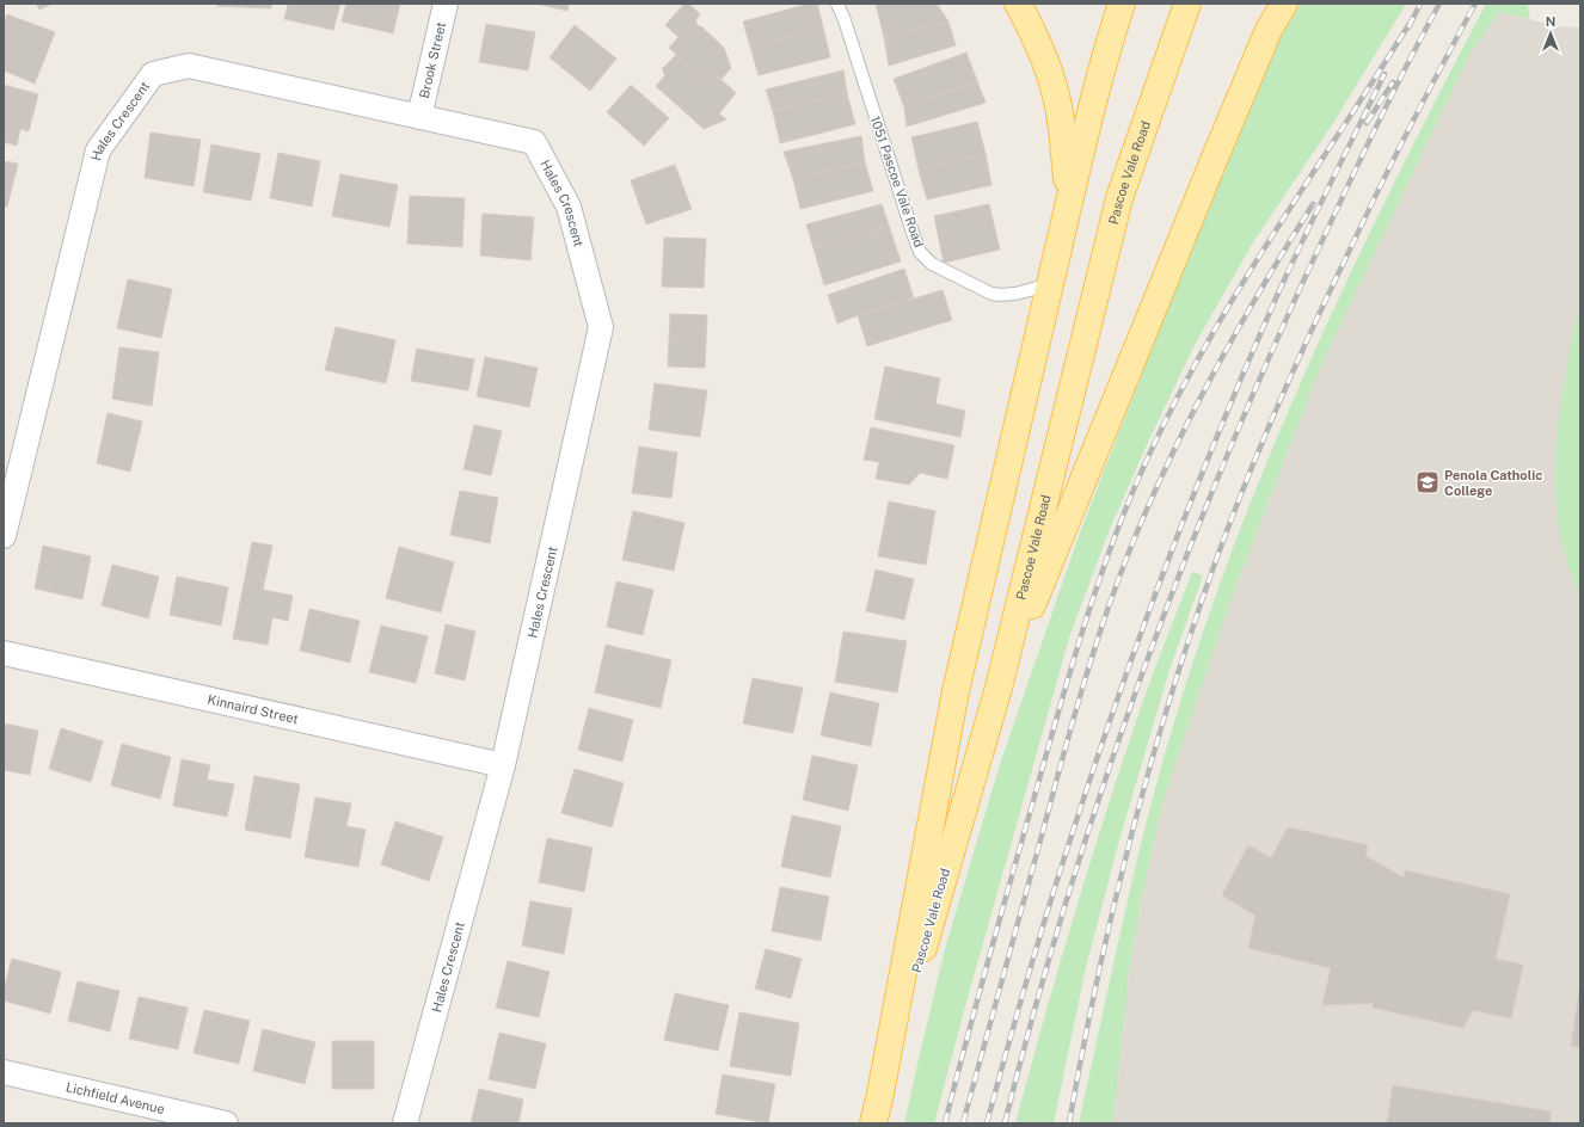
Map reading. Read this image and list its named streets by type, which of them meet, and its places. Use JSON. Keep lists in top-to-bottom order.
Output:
{
  "streets": {
    "main road": ["Pascoe Vale Road"],
    "street": [
      "Brook Street",
      "Hales Crescent",
      "Kinnaird Street",
      "Lichfield Avenue"
    ],
    "lane": ["1051 Pascoe Vale Road"]
  },
  "crossings": [
    ["Brook Street", "Hales Crescent"],
    ["Hales Crescent", "Kinnaird Street"],
    ["Pascoe Vale Road", "1051 Pascoe Vale Road"]
  ],
  "places": {
    "school or university": ["Penola Catholic College"]
  },
  "north": "top"
}
